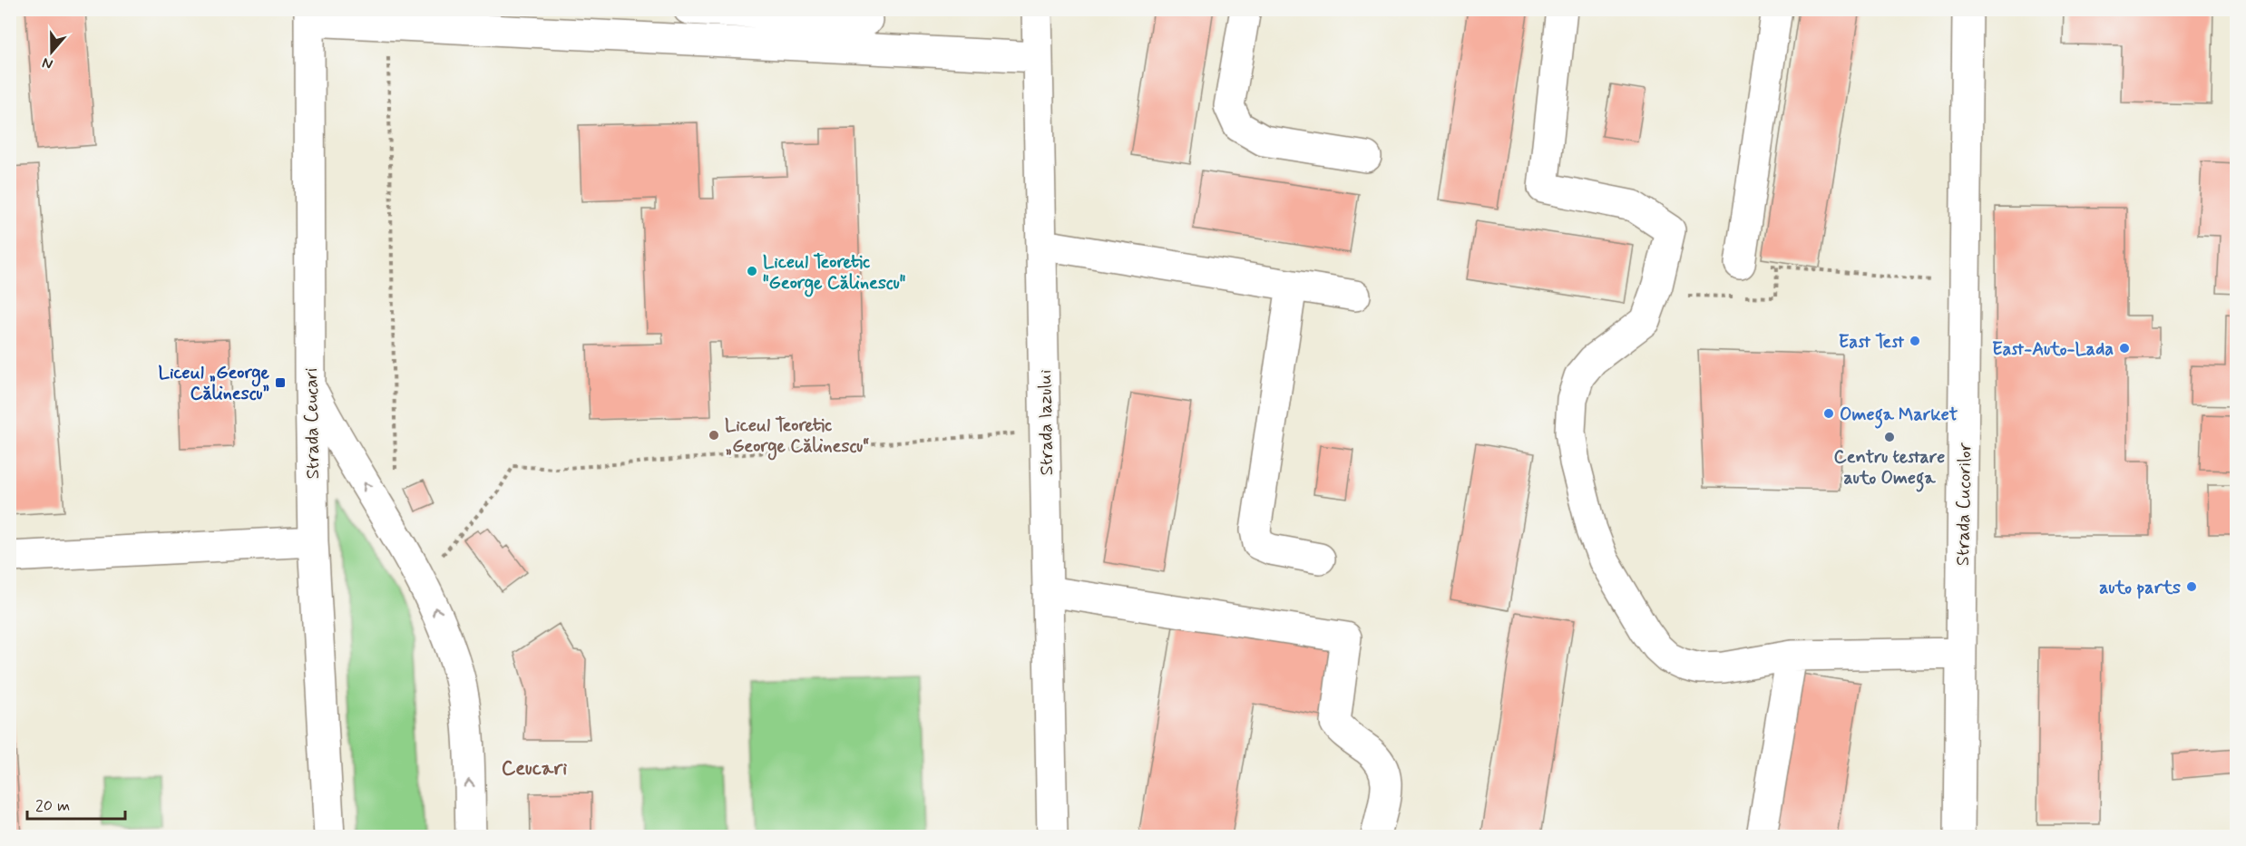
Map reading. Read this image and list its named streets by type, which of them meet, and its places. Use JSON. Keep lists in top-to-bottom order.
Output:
{
  "streets": {
    "street": ["Strada Iazului", "Strada Ceucari", "Strada Cucorilor"]
  },
  "districts": ["Ceucari"],
  "places": {
    "other": [
      "Liceul Teoretic \"George Călinescu\"",
      "East Test",
      "East-Auto-Lada",
      "Omega Market",
      "Liceul Teoretic „George Călinescu“",
      "Centru testare auto Omega",
      "auto parts"
    ],
    "transit": ["Liceul „George Călinescu”"]
  },
  "scale_bar": "20 m",
  "north": "bottom"
}
